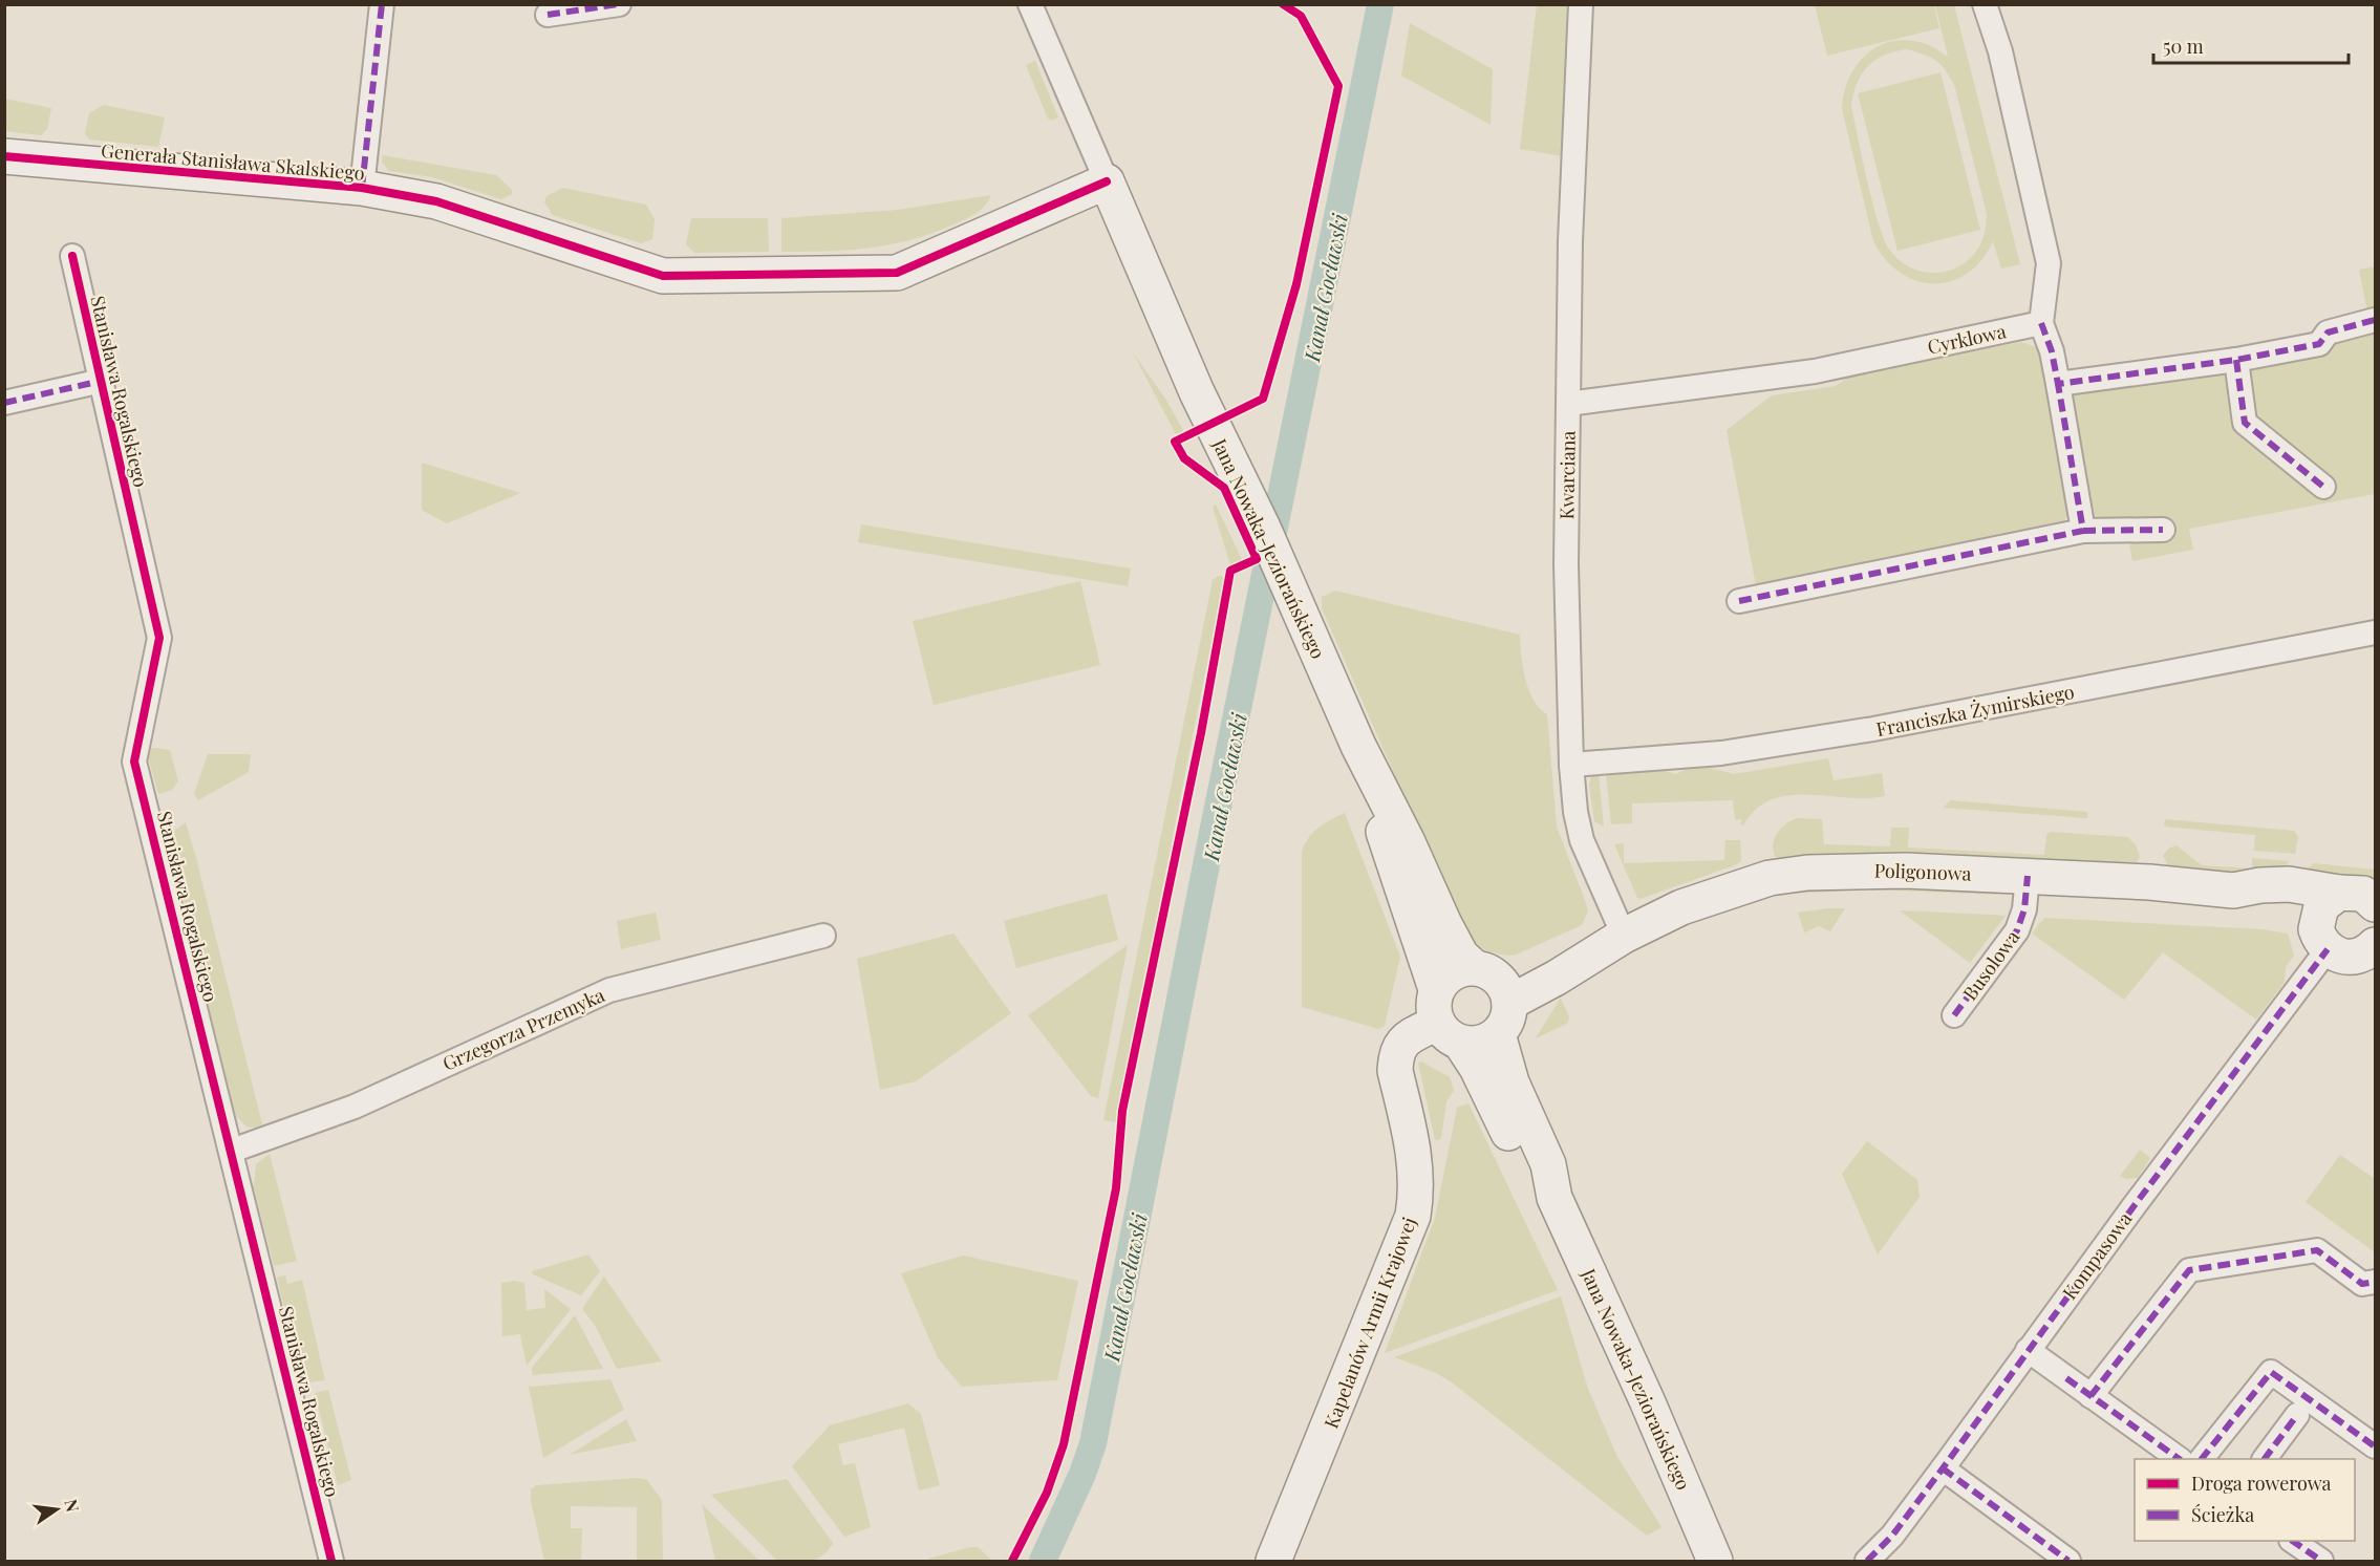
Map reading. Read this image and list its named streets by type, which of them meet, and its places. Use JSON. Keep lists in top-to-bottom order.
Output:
{
  "streets": {
    "street": [
      "Generała Stanisława Skalskiego",
      "Cyrklowa",
      "Stanisława Rogalskiego",
      "Kwarciana",
      "Jana Nowaka-Jeziorańskiego",
      "Franciszka Żymirskiego",
      "Poligonowa",
      "Busolowa",
      "Grzegorza Przemyka",
      "Kompasowa",
      "Kapelanów Armii Krajowej"
    ]
  },
  "crossings": [
    ["Generała Stanisława Skalskiego", "Jana Nowaka-Jeziorańskiego"],
    ["Cyrklowa", "Kwarciana"],
    ["Stanisława Rogalskiego", "Grzegorza Przemyka"],
    ["Kwarciana", "Franciszka Żymirskiego"],
    ["Kwarciana", "Poligonowa"],
    ["Jana Nowaka-Jeziorańskiego", "Poligonowa"],
    ["Jana Nowaka-Jeziorańskiego", "Kapelanów Armii Krajowej"],
    ["Poligonowa", "Busolowa"],
    ["Poligonowa", "Kompasowa"],
    ["Poligonowa", "Kapelanów Armii Krajowej"]
  ],
  "water": ["Kanał Gocławski"],
  "legend": ["Droga rowerowa", "Ścieżka"],
  "scale_bar": "50 m",
  "north": "right"
}
